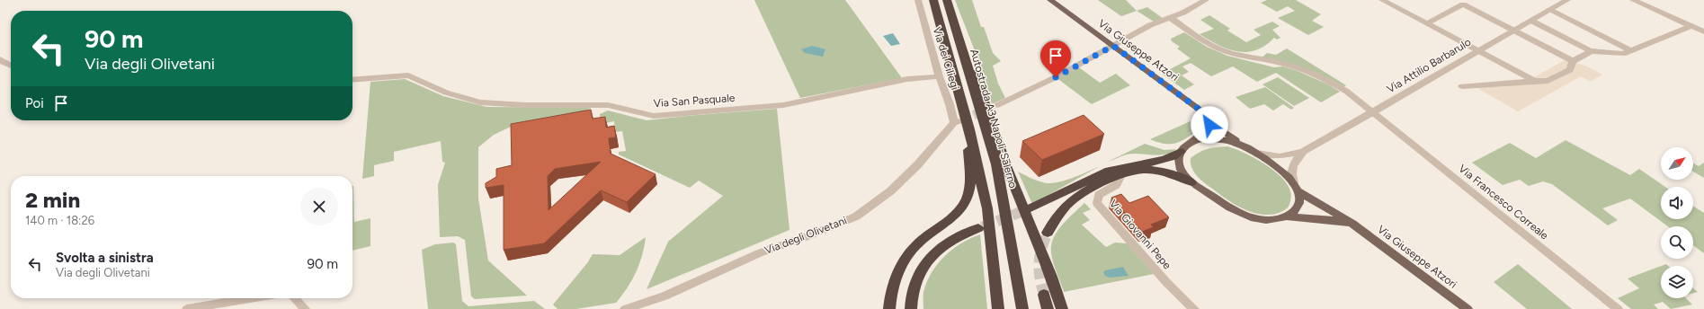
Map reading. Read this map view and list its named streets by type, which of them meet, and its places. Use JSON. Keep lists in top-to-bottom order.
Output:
{
  "streets": {
    "highway": ["Autostrada A3 Napoli-Salerno"],
    "main road": ["Via Giuseppe Atzori"],
    "street": [
      "Via dei Ciliegi",
      "Via Attilio Barbarulo",
      "Via San Pasquale",
      "Via Francesco Correale",
      "Via Giovanni Pepe",
      "Via degli Olivetani"
    ]
  },
  "crossings": [
    ["Via Giuseppe Atzori", "Via Attilio Barbarulo"],
    ["Via dei Ciliegi", "Via San Pasquale"],
    ["Via dei Ciliegi", "Via degli Olivetani"],
    ["Via Attilio Barbarulo", "Via Francesco Correale"]
  ],
  "north": "top right",
  "page": {
    "turn": ["90 m", "Via degli Olivetani"],
    "then": "Poi",
    "heading": ["2 min", "140 m · 18:26"],
    "list": [
      {
        "name": "Svolta a sinistra",
        "note": "Via degli Olivetani",
        "value": "90 m"
      }
    ]
  }
}
